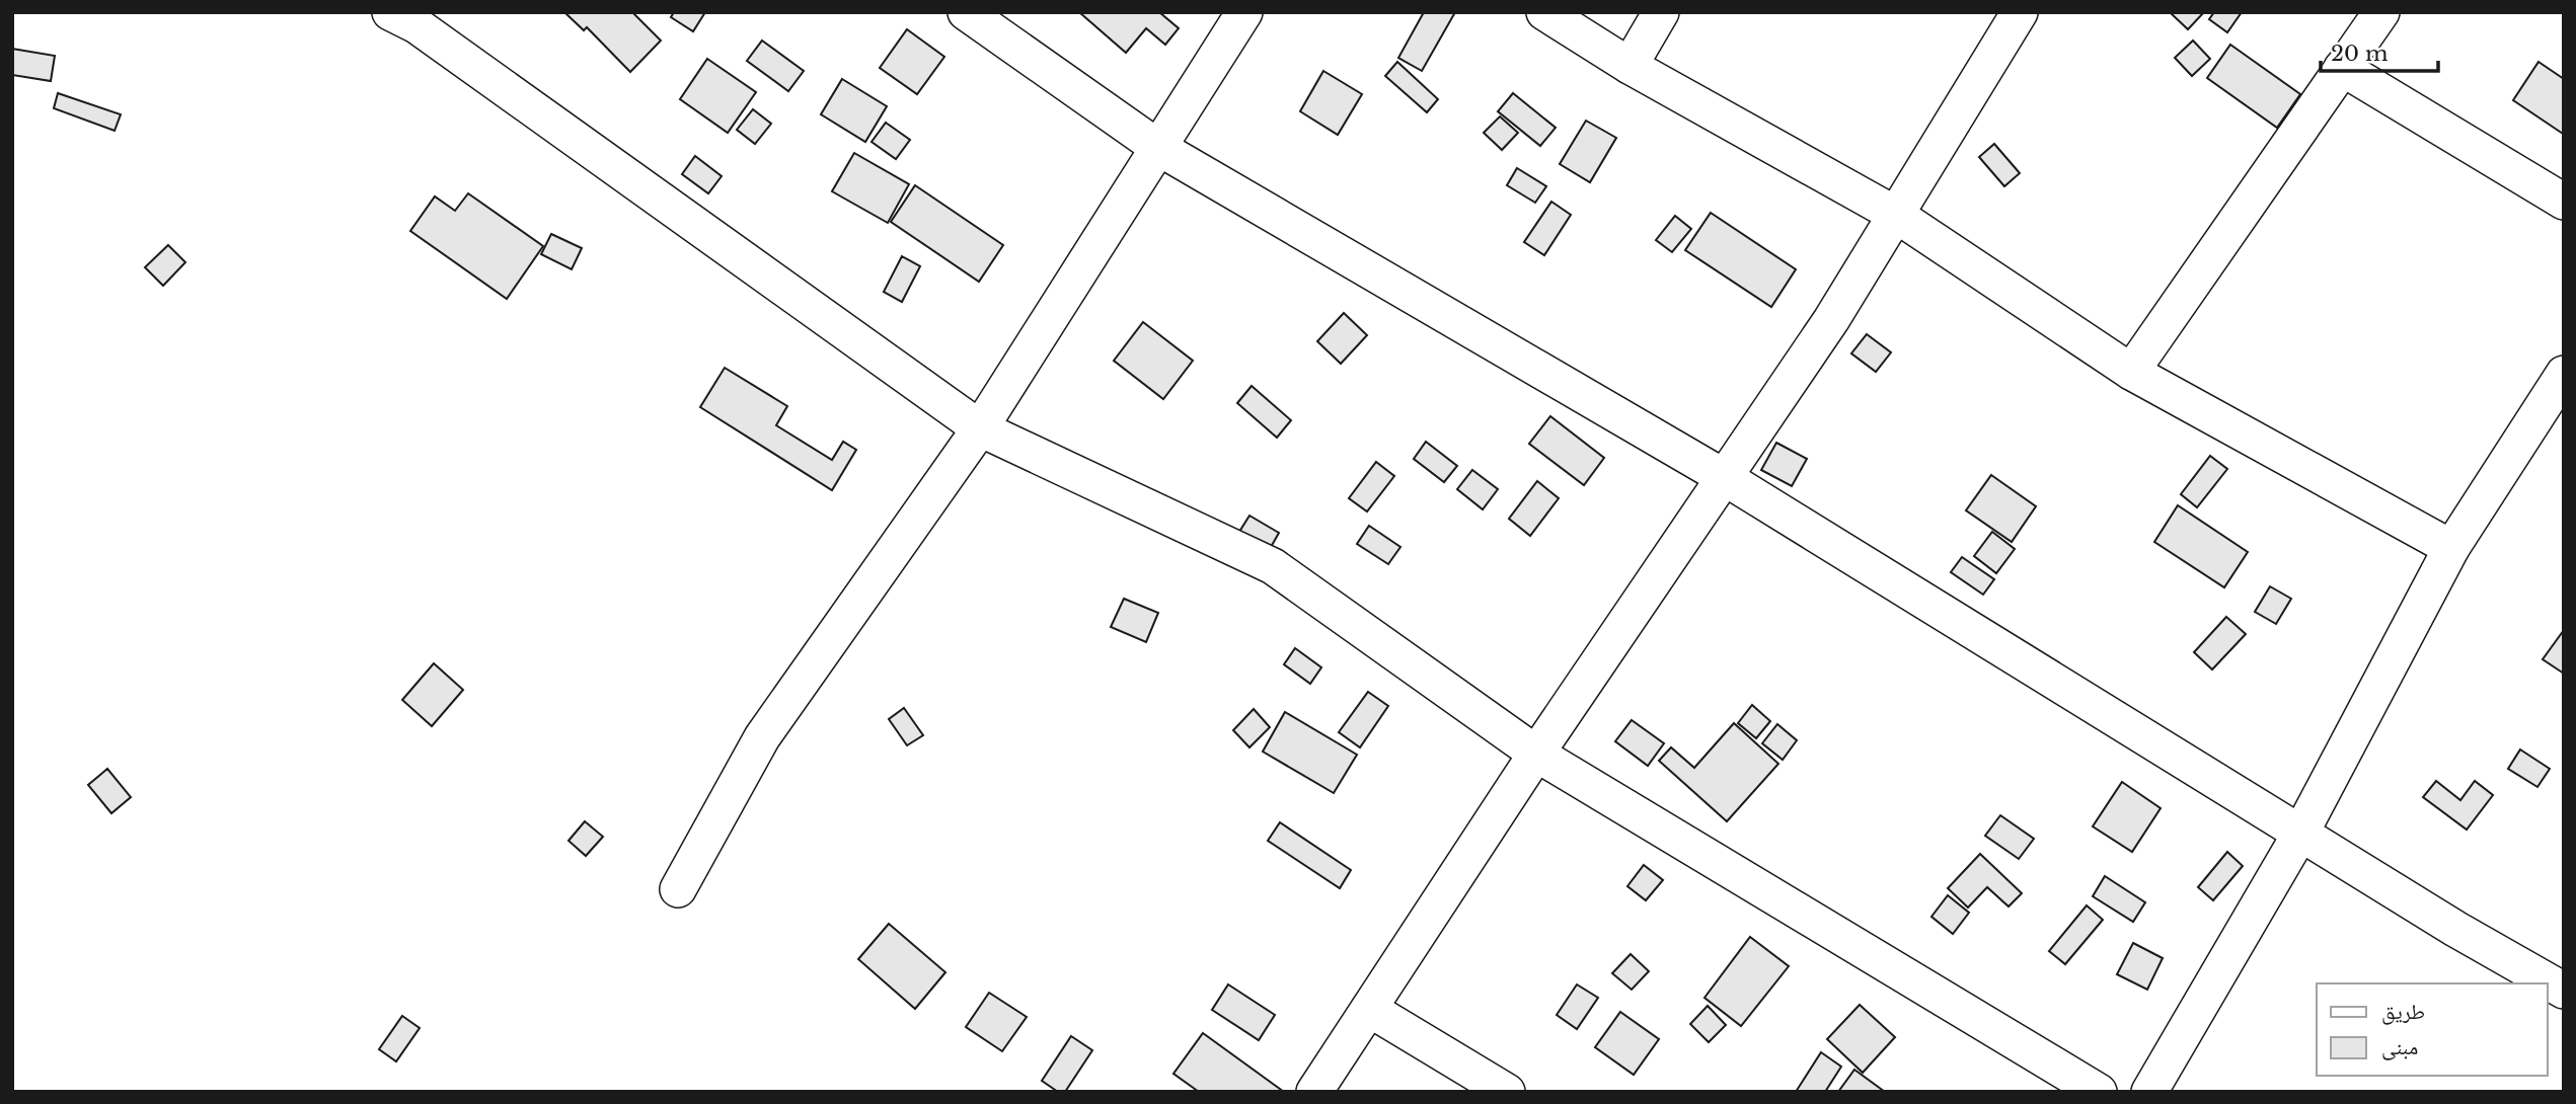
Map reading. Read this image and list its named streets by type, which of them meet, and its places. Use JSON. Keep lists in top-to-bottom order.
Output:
{
  "legend": ["طريق", "مبنى"],
  "scale_bar": "20 m"
}
